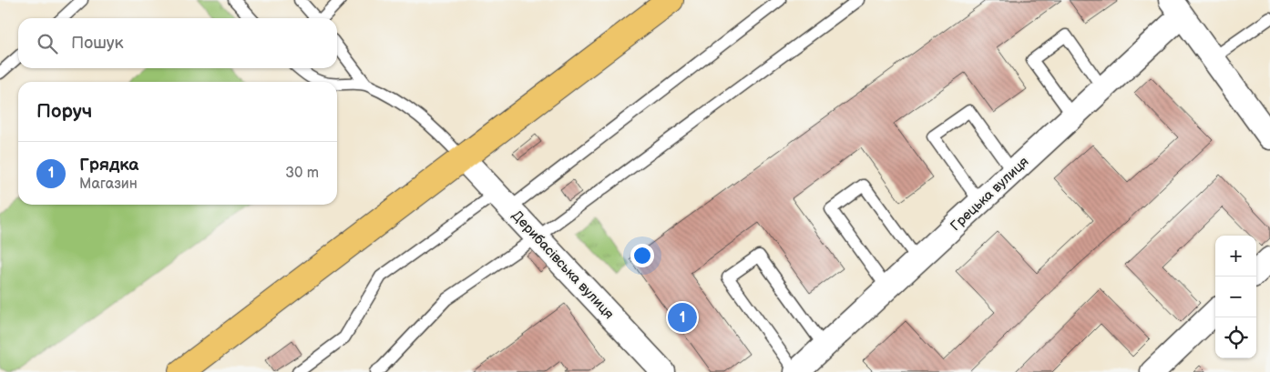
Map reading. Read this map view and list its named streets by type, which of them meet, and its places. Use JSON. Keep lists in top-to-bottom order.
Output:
{
  "streets": {
    "street": ["Грецька вулиця", "Дерибасівська вулиця"]
  },
  "page": {
    "search": "Пошук",
    "heading": "Поруч",
    "list": [
      {
        "mark": "1",
        "name": "Грядка",
        "note": "Магазин",
        "value": "30 m"
      }
    ],
    "map_buttons": ["+", "−"],
    "pins": "1"
  }
}
